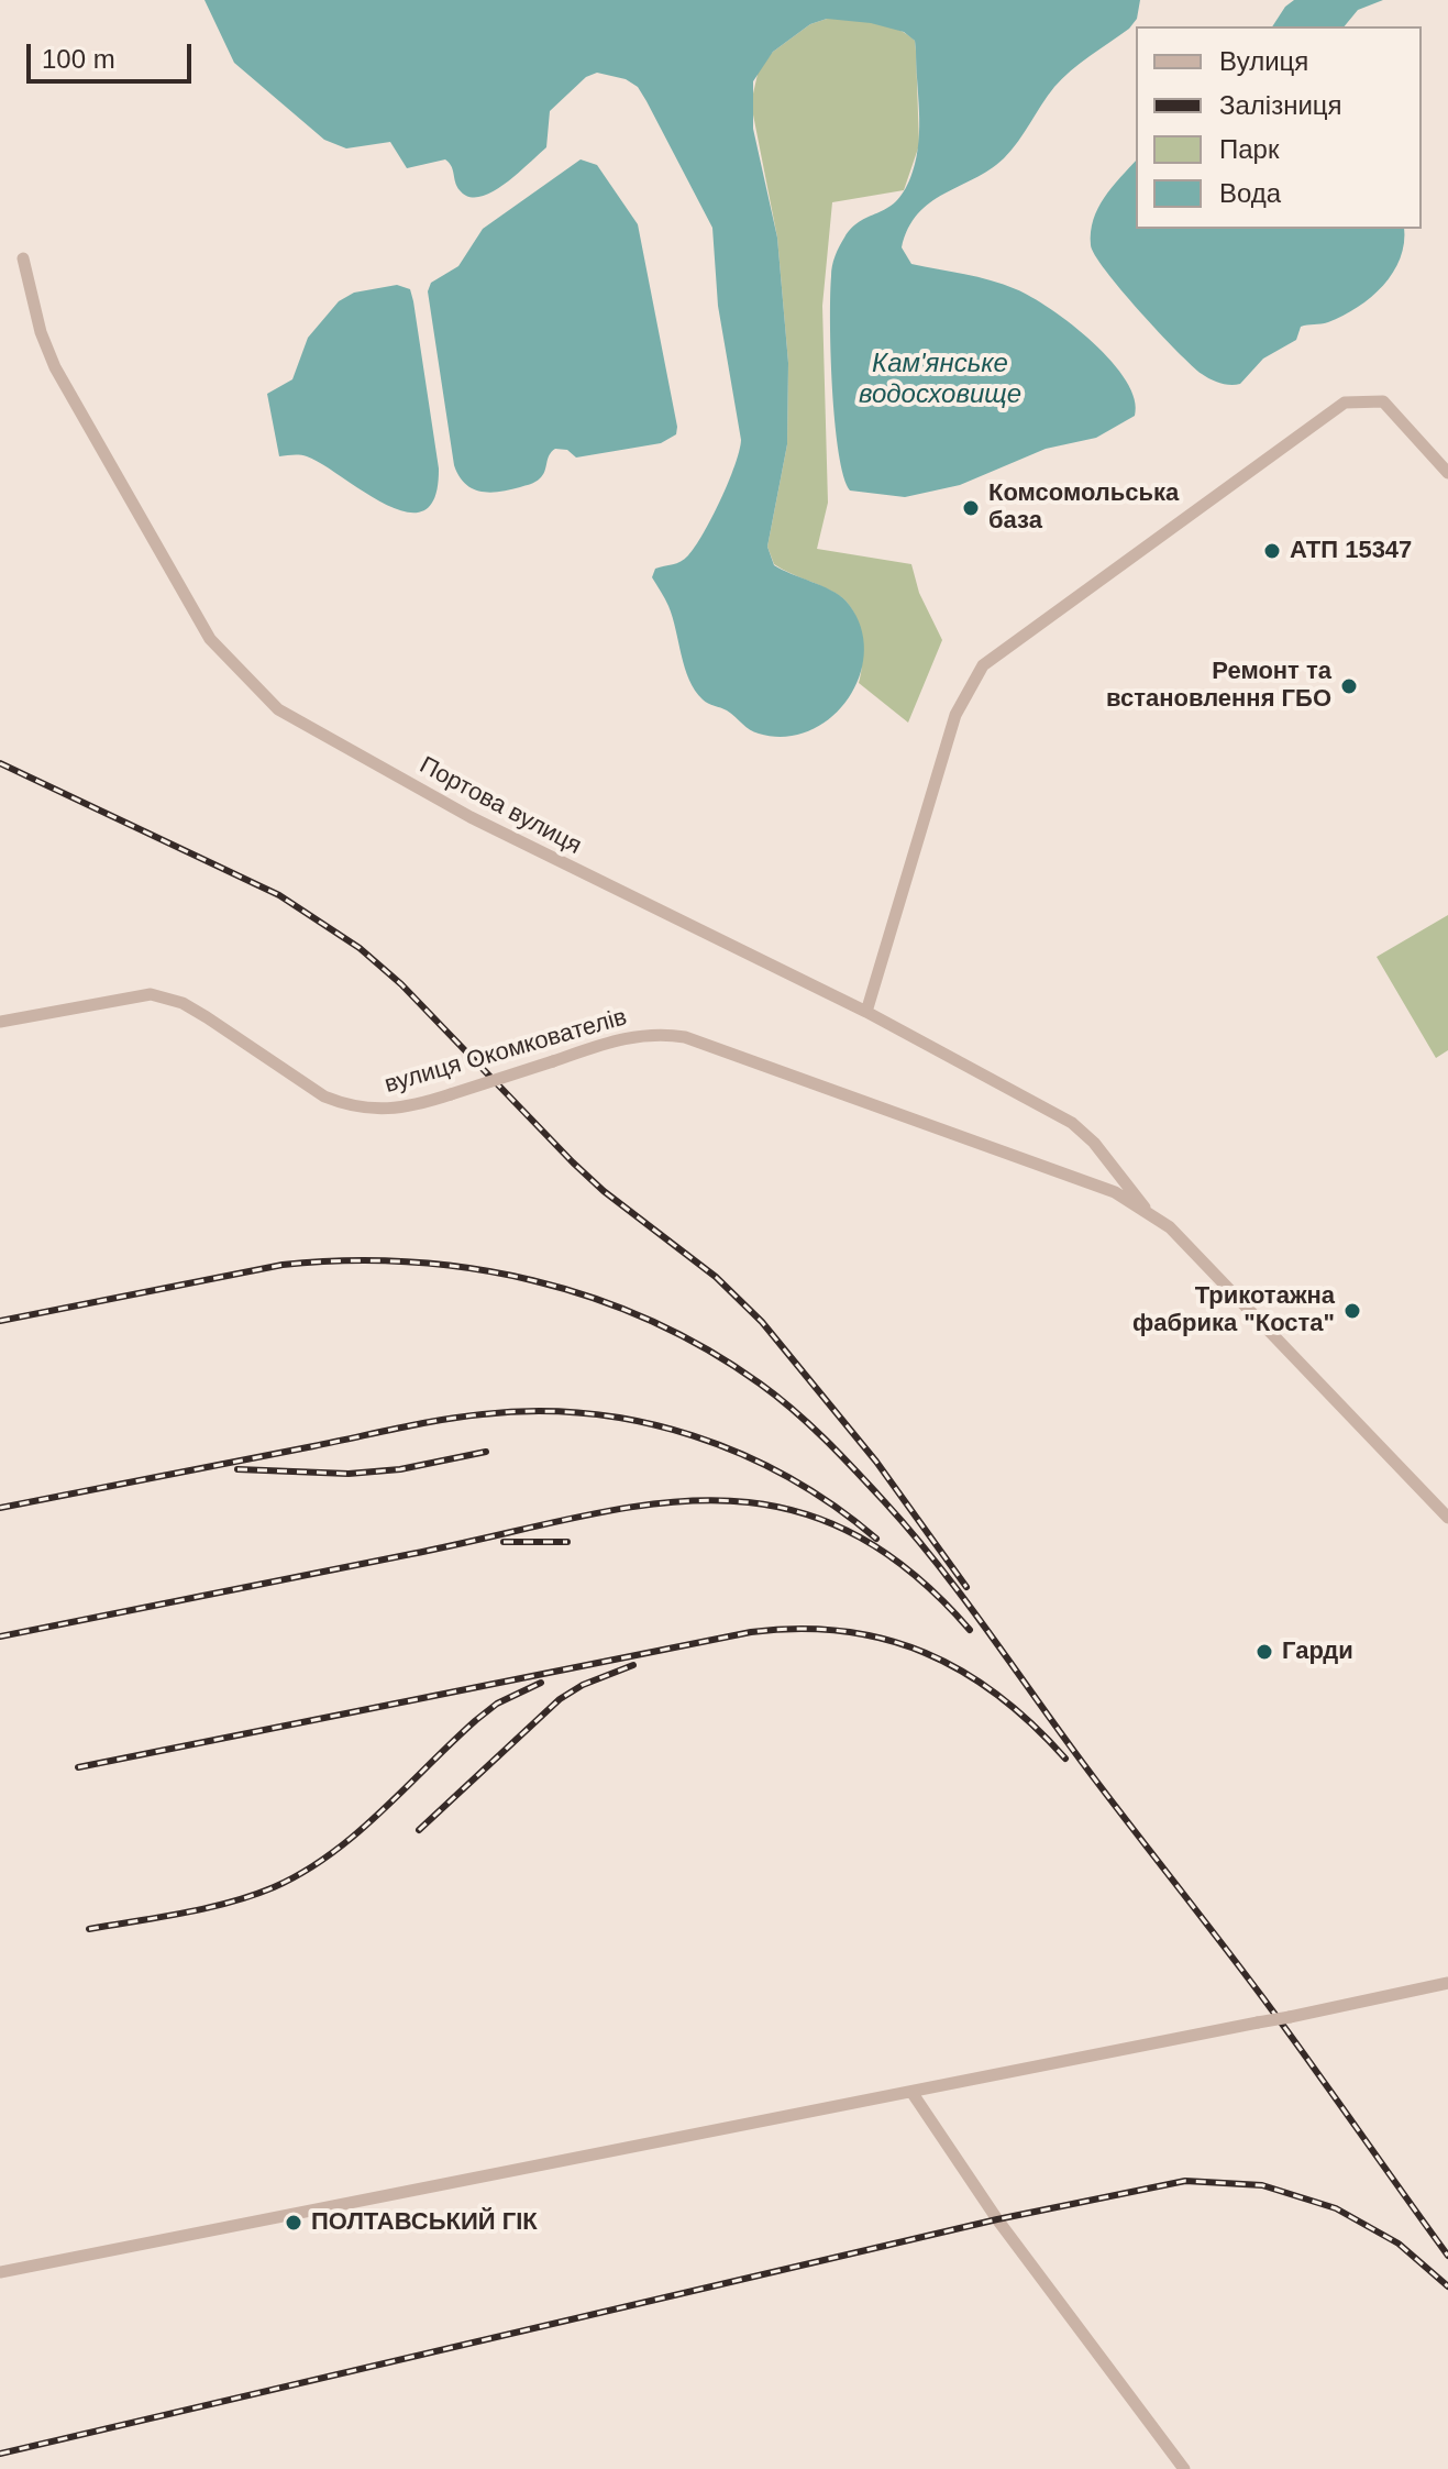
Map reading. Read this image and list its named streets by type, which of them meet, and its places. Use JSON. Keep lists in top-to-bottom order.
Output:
{
  "streets": {
    "street": ["Портова вулиця", "вулиця Окомкователів"]
  },
  "crossings": [
    ["Портова вулиця", "вулиця Окомкователів"]
  ],
  "water": ["Кам'янське водосховище"],
  "places": [
    "Комсомольська база",
    "АТП 15347",
    "Ремонт та встановлення ГБО",
    "Трикотажна фабрика \"Коста\"",
    "Гарди",
    "ПОЛТАВСЬКИЙ ГІК"
  ],
  "legend": [
    "Вулиця",
    "Залізниця",
    "Парк",
    "Вода"
  ],
  "scale_bar": "100 m"
}
